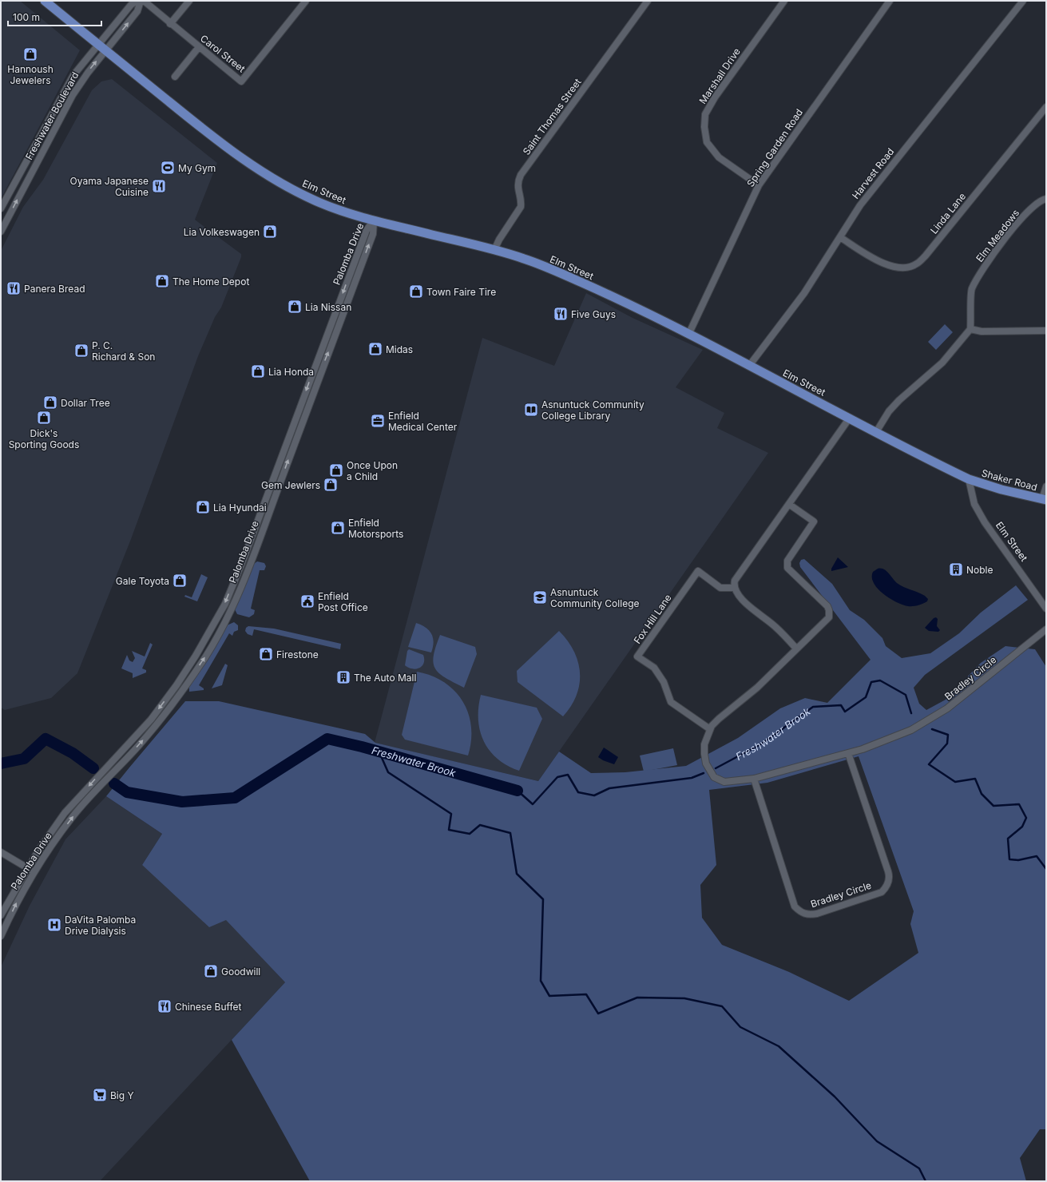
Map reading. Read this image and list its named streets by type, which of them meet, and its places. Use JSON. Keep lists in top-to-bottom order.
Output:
{
  "streets": {
    "main road": ["Elm Street", "Shaker Road"],
    "street": [
      "Carol Street",
      "Marshall Drive",
      "Freshwater Boulevard",
      "Saint Thomas Street",
      "Spring Garden Road",
      "Harvest Road",
      "Linda Lane",
      "Elm Meadows",
      "Palomba Drive",
      "Fox Hill Lane",
      "Bradley Circle"
    ]
  },
  "crossings": [
    ["Marshall Drive", "Spring Garden Road"],
    ["Freshwater Boulevard", "Elm Street"],
    ["Saint Thomas Street", "Elm Street"],
    ["Spring Garden Road", "Elm Street"],
    ["Harvest Road", "Elm Street"],
    ["Harvest Road", "Linda Lane"],
    ["Elm Street", "Palomba Drive"],
    ["Elm Street", "Shaker Road"],
    ["Fox Hill Lane", "Bradley Circle"]
  ],
  "water": ["Freshwater Brook"],
  "places": {
    "shop": [
      "Hannoush Jewelers",
      "Lia Volkeswagen",
      "The Home Depot",
      "Town Faire Tire",
      "Lia Nissan",
      "Midas",
      "P. C. Richard & Son",
      "Lia Honda",
      "Dollar Tree",
      "Dick's Sporting Goods",
      "Once Upon a Child",
      "Gem Jewlers",
      "Lia Hyundai",
      "Enfield Motorsports",
      "Gale Toyota",
      "Firestone",
      "Goodwill"
    ],
    "sports": ["My Gym"],
    "restaurant": [
      "Oyama Japanese Cuisine",
      "Panera Bread",
      "Five Guys",
      "Chinese Buffet"
    ],
    "library": ["Asnuntuck Community College Library"],
    "office": ["Enfield Medical Center"],
    "building": ["Noble", "The Auto Mall"],
    "school or university": ["Asnuntuck Community College"],
    "public building": ["Enfield Post Office"],
    "hospital": ["DaVita Palomba Drive Dialysis"],
    "supermarket": ["Big Y"]
  },
  "scale_bar": "100 m"
}
